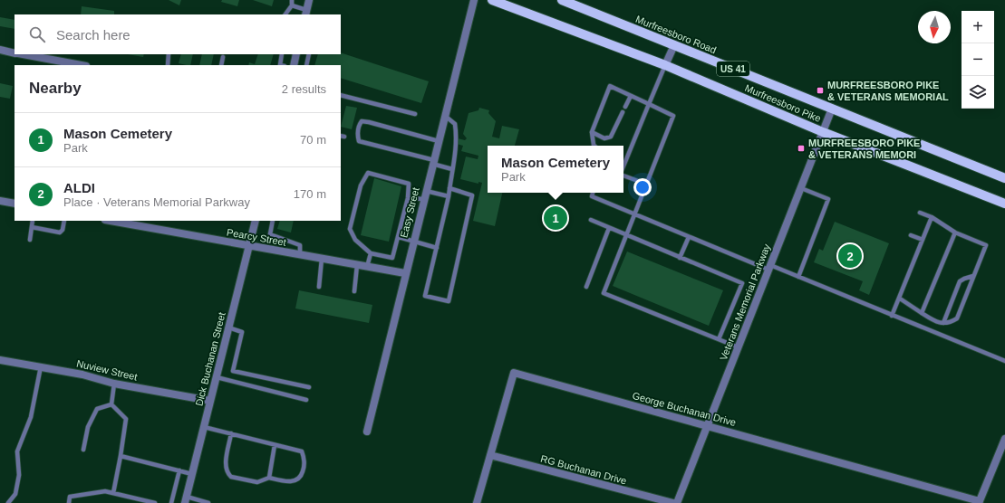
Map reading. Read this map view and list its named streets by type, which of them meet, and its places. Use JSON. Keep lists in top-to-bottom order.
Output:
{
  "streets": {
    "main road": ["Murfreesboro Road", "US 41", "Murfreesboro Pike"],
    "street": [
      "Easy Street",
      "Pearcy Street",
      "Veterans Memorial Parkway",
      "Dick Buchanan Street",
      "Nuview Street",
      "George Buchanan Drive",
      "RG Buchanan Drive"
    ]
  },
  "crossings": [
    ["Murfreesboro Road", "Veterans Memorial Parkway"],
    ["Murfreesboro Pike", "Veterans Memorial Parkway"],
    ["Easy Street", "Pearcy Street"],
    ["Pearcy Street", "Dick Buchanan Street"],
    ["Veterans Memorial Parkway", "George Buchanan Drive"],
    ["Dick Buchanan Street", "Nuview Street"],
    ["George Buchanan Drive", "RG Buchanan Drive"]
  ],
  "places": {
    "transit": ["MURFREESBORO PIKE & VETERANS MEMORIAL", "MURFREESBORO PIKE & VETERANS MEMORI"]
  },
  "north": "bottom",
  "page": {
    "map_buttons": ["+", "−"],
    "search": "Search here",
    "heading": ["Nearby", "2 results"],
    "list": [
      {
        "mark": "1",
        "name": "Mason Cemetery",
        "note": "Park",
        "value": "70 m"
      },
      {
        "mark": "2",
        "name": "ALDI",
        "note": "Place · Veterans Memorial Parkway",
        "value": "170 m"
      }
    ],
    "popup": ["Mason Cemetery", "Park"],
    "pins": ["1", "2"]
  }
}
